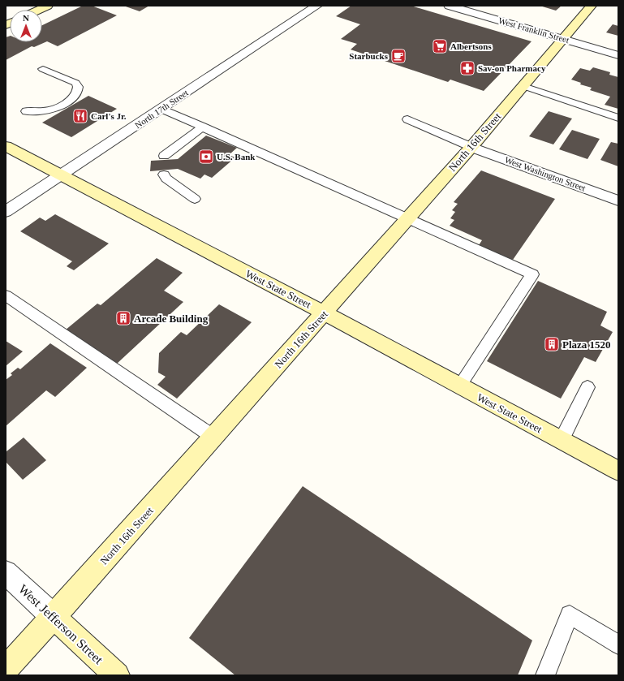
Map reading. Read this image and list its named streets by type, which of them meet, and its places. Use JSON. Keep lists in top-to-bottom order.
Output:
{
  "streets": {
    "main road": ["North 16th Street", "West State Street", "West Jefferson Street"],
    "street": ["West Franklin Street", "North 17th Street", "West Washington Street"]
  },
  "crossings": [
    ["West Franklin Street", "North 16th Street"],
    ["North 17th Street", "West State Street"],
    ["North 16th Street", "West Washington Street"],
    ["North 16th Street", "West State Street"],
    ["North 16th Street", "West Jefferson Street"]
  ],
  "places": {
    "supermarket": ["Albertsons"],
    "cafe": ["Starbucks"],
    "pharmacy": ["Sav-on Pharmacy"],
    "restaurant": ["Carl's Jr."],
    "bank": ["U.S. Bank"],
    "building": ["Arcade Building", "Plaza 1520"]
  },
  "north": "top"
}
